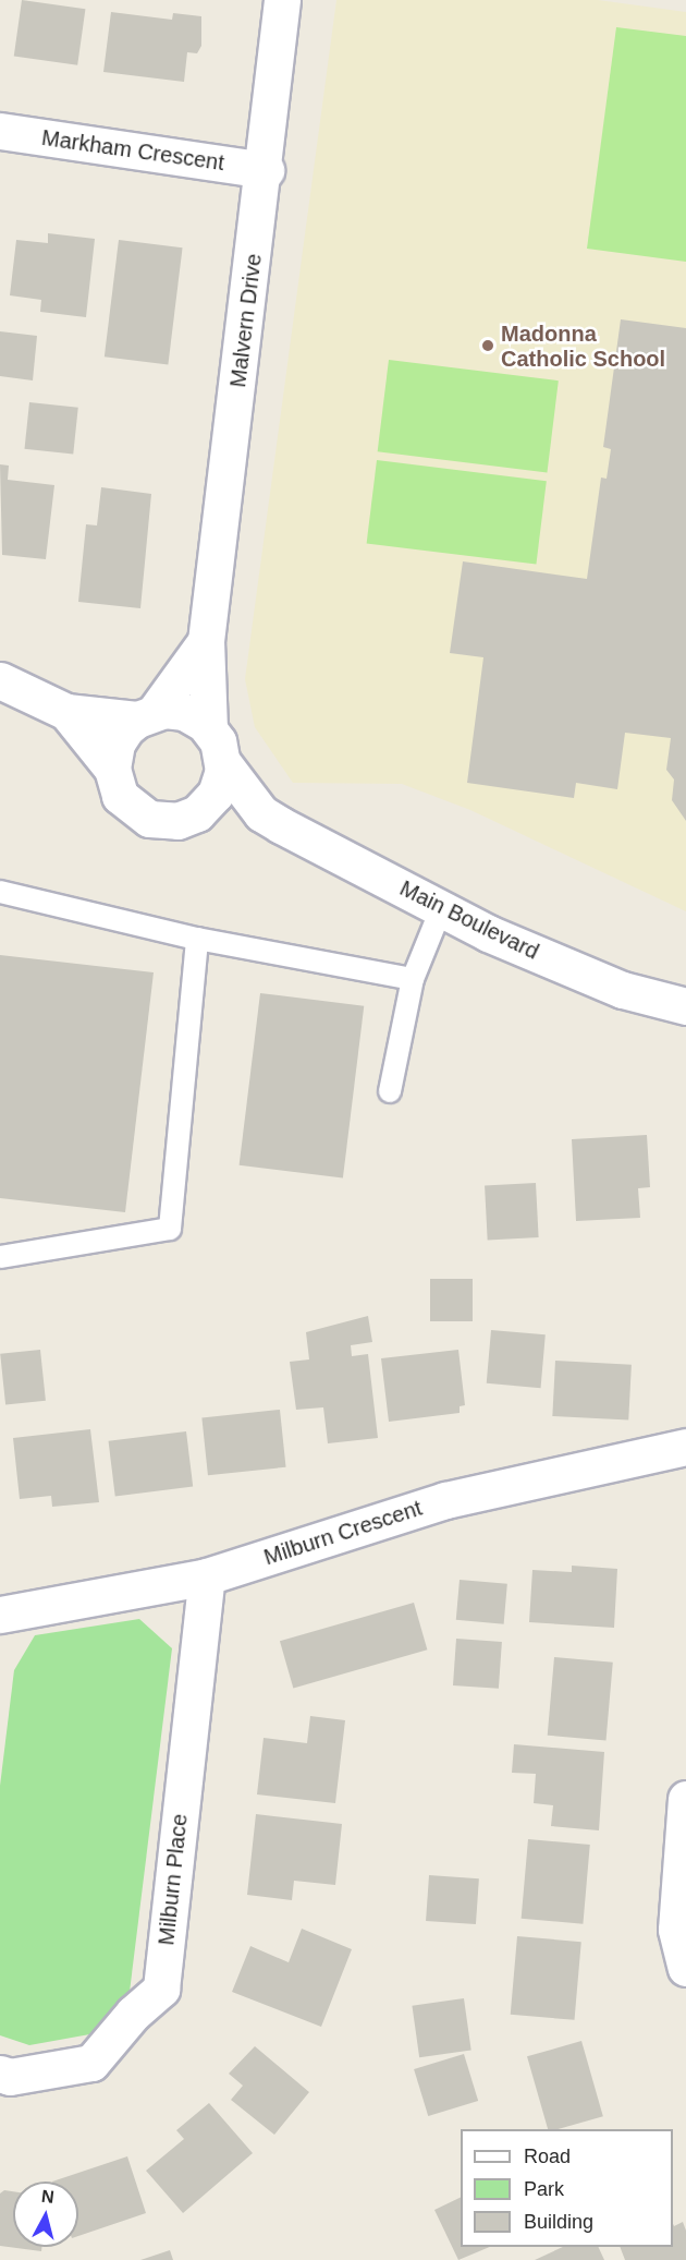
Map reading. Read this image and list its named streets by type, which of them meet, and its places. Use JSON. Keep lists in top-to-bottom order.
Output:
{
  "streets": {
    "street": [
      "Markham Crescent",
      "Malvern Drive",
      "Main Boulevard",
      "Milburn Crescent",
      "Milburn Place"
    ]
  },
  "crossings": [
    ["Markham Crescent", "Malvern Drive"],
    ["Malvern Drive", "Main Boulevard"],
    ["Milburn Crescent", "Milburn Place"]
  ],
  "places": ["Madonna Catholic School"],
  "legend": ["Road", "Park", "Building"],
  "north": "top"
}
